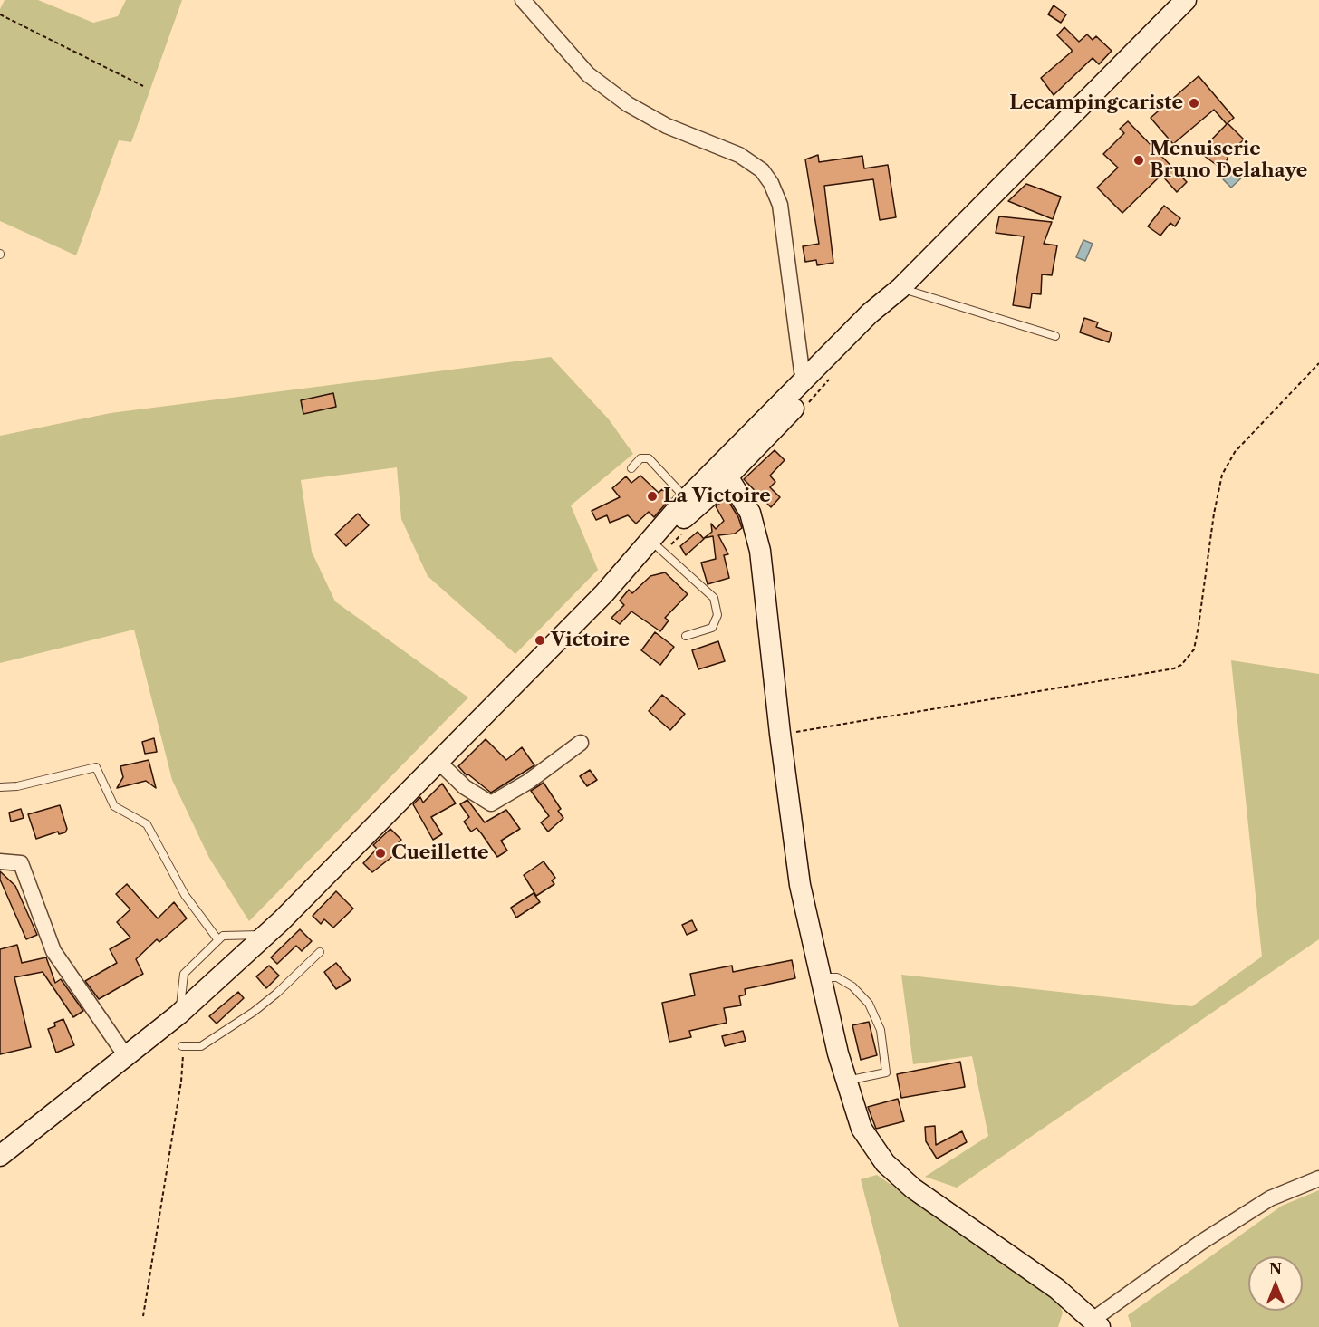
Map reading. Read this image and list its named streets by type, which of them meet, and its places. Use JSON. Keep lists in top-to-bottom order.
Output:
{
  "places": [
    "Lecampingcariste",
    "Menuiserie Bruno Delahaye",
    "La Victoire",
    "Victoire",
    "Cueillette"
  ],
  "north": "top"
}
